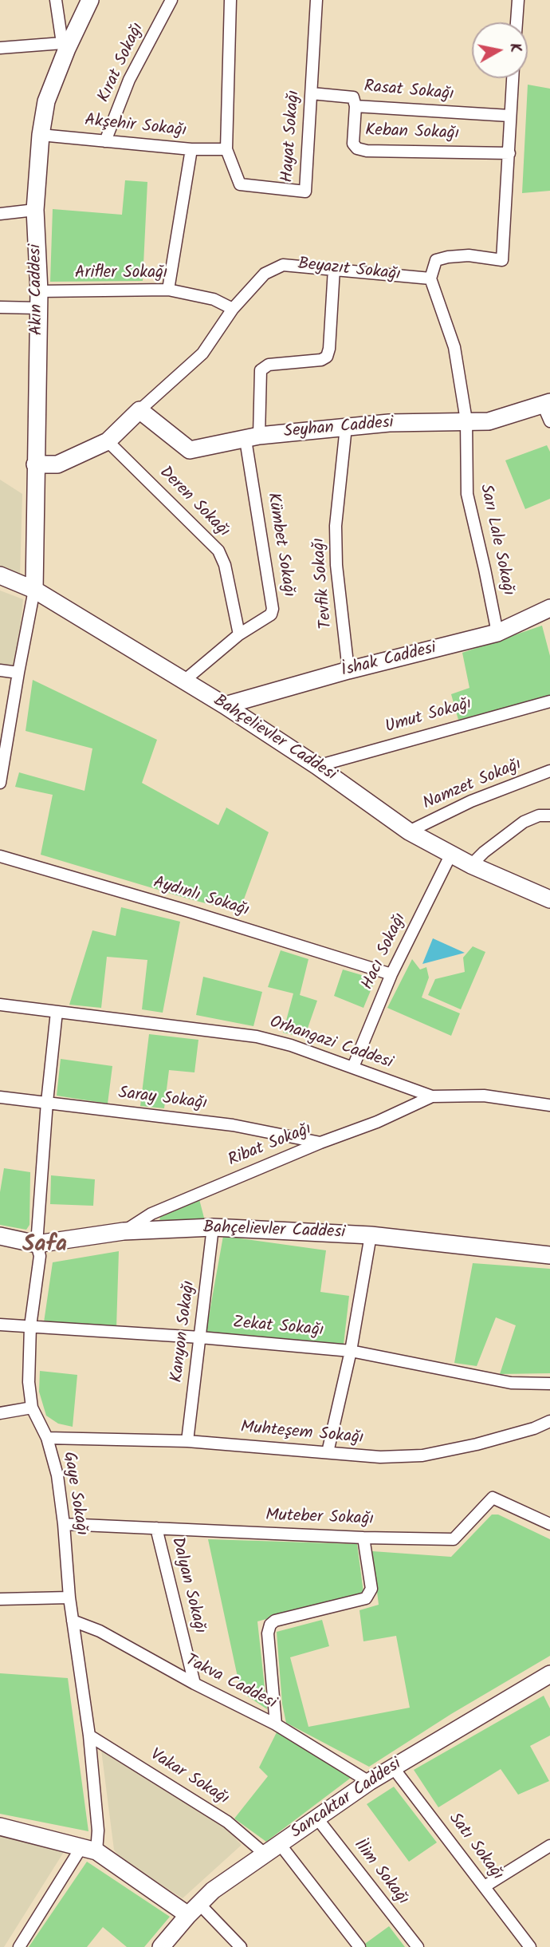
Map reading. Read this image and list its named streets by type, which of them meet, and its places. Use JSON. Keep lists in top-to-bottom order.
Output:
{
  "streets": {
    "street": [
      "Kırat Sokağı",
      "Rasat Sokağı",
      "Akşehir Sokağı",
      "Keban Sokağı",
      "Hayat Sokağı",
      "Beyazıt Sokağı",
      "Arifler Sokağı",
      "Akın Caddesi",
      "Seyhan Caddesi",
      "Deren Sokağı",
      "Sarı Lale Sokağı",
      "Kümbet Sokağı",
      "Tevfik Sokağı",
      "İshak Caddesi",
      "Umut Sokağı",
      "Bahçelievler Caddesi",
      "Namzet Sokağı",
      "Aydınlı Sokağı",
      "Hacı Sokağı",
      "Orhangazi Caddesi",
      "Saray Sokağı",
      "Ribat Sokağı",
      "Zekat Sokağı",
      "Kanyon Sokağı",
      "Muhteşem Sokağı",
      "Gaye Sokağı",
      "Muteber Sokağı",
      "Dalyan Sokağı",
      "Takva Caddesi",
      "Vakar Sokağı",
      "Sancaktar Caddesi",
      "Satı Sokağı",
      "İlim Sokağı"
    ]
  },
  "crossings": [
    ["Kırat Sokağı", "Akşehir Sokağı"],
    ["Rasat Sokağı", "Keban Sokağı"],
    ["Rasat Sokağı", "Hayat Sokağı"],
    ["Akşehir Sokağı", "Hayat Sokağı"],
    ["Akşehir Sokağı", "Akın Caddesi"],
    ["Beyazıt Sokağı", "Arifler Sokağı"],
    ["Beyazıt Sokağı", "Akın Caddesi"],
    ["Beyazıt Sokağı", "Seyhan Caddesi"],
    ["Beyazıt Sokağı", "Deren Sokağı"],
    ["Beyazıt Sokağı", "Sarı Lale Sokağı"],
    ["Arifler Sokağı", "Akın Caddesi"],
    ["Akın Caddesi", "Bahçelievler Caddesi"],
    ["Seyhan Caddesi", "Sarı Lale Sokağı"],
    ["Seyhan Caddesi", "Kümbet Sokağı"],
    ["Seyhan Caddesi", "Tevfik Sokağı"],
    ["Deren Sokağı", "Kümbet Sokağı"],
    ["Sarı Lale Sokağı", "İshak Caddesi"],
    ["Kümbet Sokağı", "Bahçelievler Caddesi"],
    ["Tevfik Sokağı", "İshak Caddesi"],
    ["İshak Caddesi", "Bahçelievler Caddesi"],
    ["Umut Sokağı", "Bahçelievler Caddesi"],
    ["Bahçelievler Caddesi", "Namzet Sokağı"],
    ["Bahçelievler Caddesi", "Hacı Sokağı"],
    ["Bahçelievler Caddesi", "Ribat Sokağı"],
    ["Bahçelievler Caddesi", "Kanyon Sokağı"],
    ["Bahçelievler Caddesi", "Gaye Sokağı"],
    ["Aydınlı Sokağı", "Hacı Sokağı"],
    ["Hacı Sokağı", "Orhangazi Caddesi"],
    ["Orhangazi Caddesi", "Ribat Sokağı"],
    ["Orhangazi Caddesi", "Gaye Sokağı"],
    ["Saray Sokağı", "Ribat Sokağı"],
    ["Saray Sokağı", "Gaye Sokağı"],
    ["Zekat Sokağı", "Kanyon Sokağı"],
    ["Zekat Sokağı", "Gaye Sokağı"],
    ["Kanyon Sokağı", "Muhteşem Sokağı"],
    ["Muhteşem Sokağı", "Gaye Sokağı"],
    ["Gaye Sokağı", "Muteber Sokağı"],
    ["Gaye Sokağı", "Takva Caddesi"],
    ["Gaye Sokağı", "Vakar Sokağı"],
    ["Muteber Sokağı", "Dalyan Sokağı"],
    ["Dalyan Sokağı", "Takva Caddesi"],
    ["Takva Caddesi", "Sancaktar Caddesi"],
    ["Vakar Sokağı", "Sancaktar Caddesi"],
    ["Sancaktar Caddesi", "Satı Sokağı"],
    ["Sancaktar Caddesi", "İlim Sokağı"]
  ],
  "districts": ["Safa"],
  "north": "right"
}
